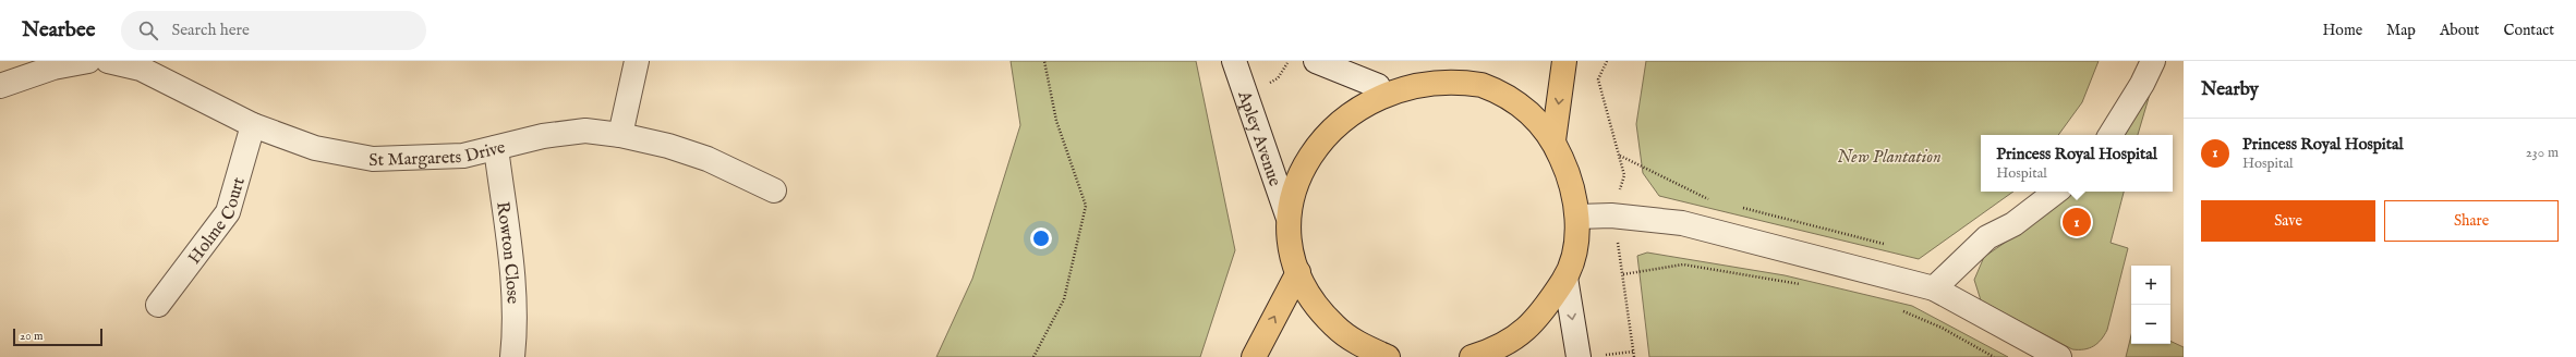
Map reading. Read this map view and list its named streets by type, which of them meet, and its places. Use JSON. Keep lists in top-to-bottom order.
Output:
{
  "streets": {
    "street": [
      "Apley Avenue",
      "St Margarets Drive",
      "Holme Court",
      "Rowton Close"
    ]
  },
  "crossings": [
    ["St Margarets Drive", "Holme Court"],
    ["St Margarets Drive", "Rowton Close"]
  ],
  "parks": ["New Plantation"],
  "scale_bar": "20 m",
  "page": {
    "header": "Nearbee",
    "search": "Search here",
    "nav": [
      "Home",
      "Map",
      "About",
      "Contact"
    ],
    "heading": "Nearby",
    "list": [
      {
        "mark": "1",
        "name": "Princess Royal Hospital",
        "note": "Hospital",
        "value": "230 m"
      }
    ],
    "popup": ["Princess Royal Hospital", "Hospital"],
    "buttons": ["Save", "Share"],
    "pins": "1",
    "map_buttons": ["+", "−"],
    "scale": "20 m"
  }
}
